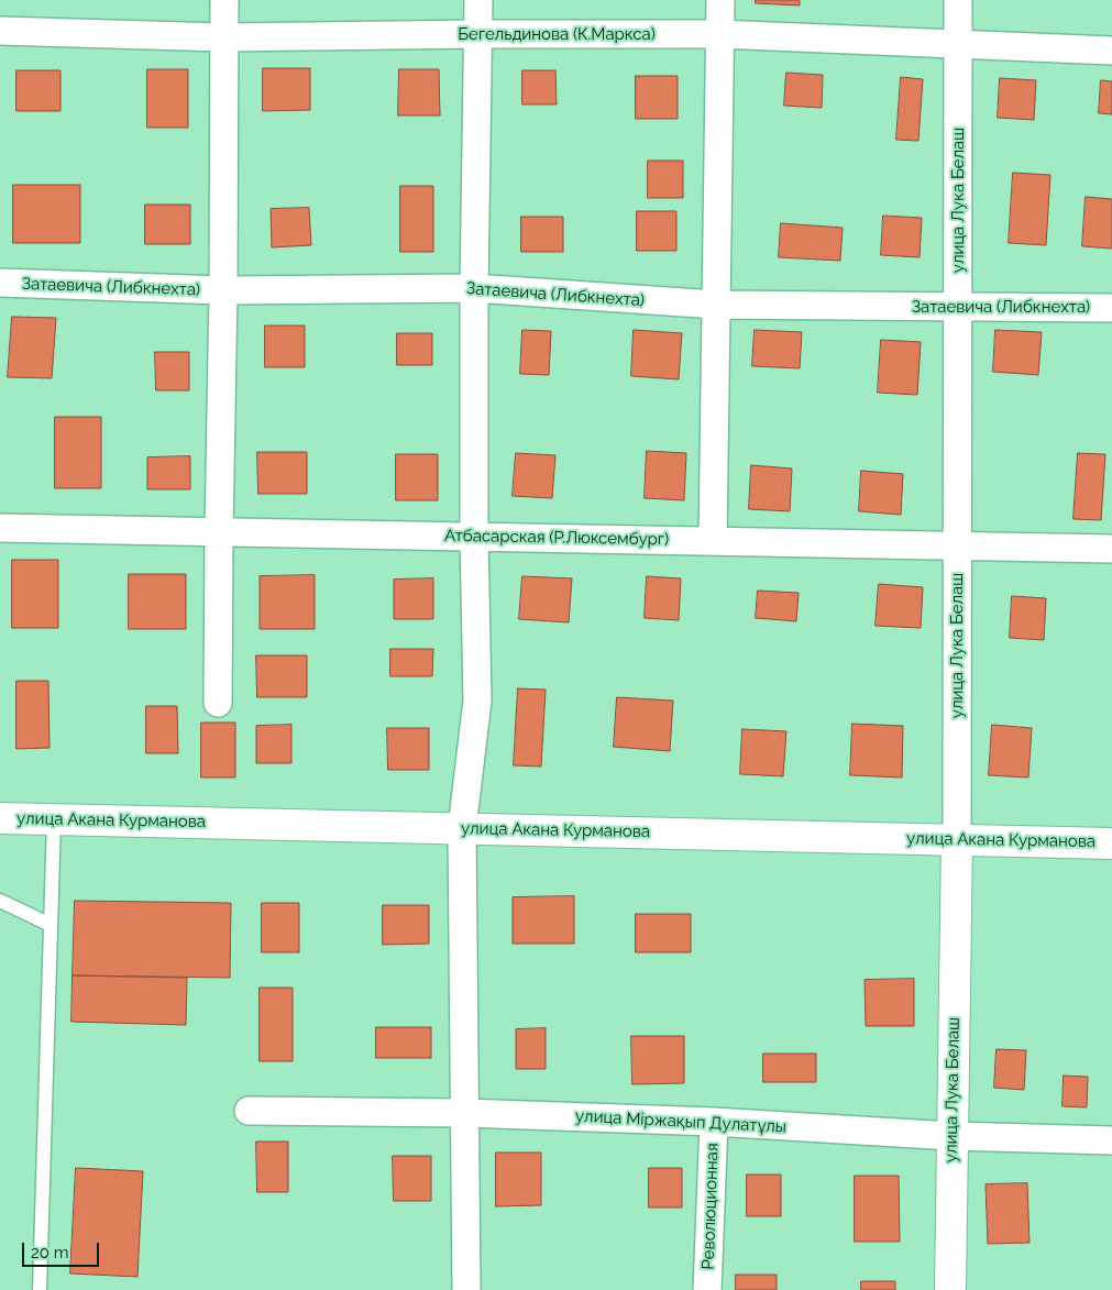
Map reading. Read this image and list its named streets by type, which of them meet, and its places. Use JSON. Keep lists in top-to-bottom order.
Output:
{
  "streets": {
    "main road": ["улица Лука Белаш", "улица Акана Курманова"],
    "street": [
      "Бегельдинова (К.Маркса)",
      "Затаевича (Либкнехта)",
      "Атбасарская (Р.Люксембург)",
      "улица Міржақып Дулатұлы",
      "Революционная"
    ]
  },
  "crossings": [
    ["Бегельдинова (К.Маркса)", "улица Лука Белаш"],
    ["улица Лука Белаш", "Затаевича (Либкнехта)"],
    ["улица Лука Белаш", "Атбасарская (Р.Люксембург)"],
    ["улица Лука Белаш", "улица Акана Курманова"],
    ["улица Лука Белаш", "улица Міржақып Дулатұлы"],
    ["улица Міржақып Дулатұлы", "Революционная"]
  ],
  "scale_bar": "20 m"
}
